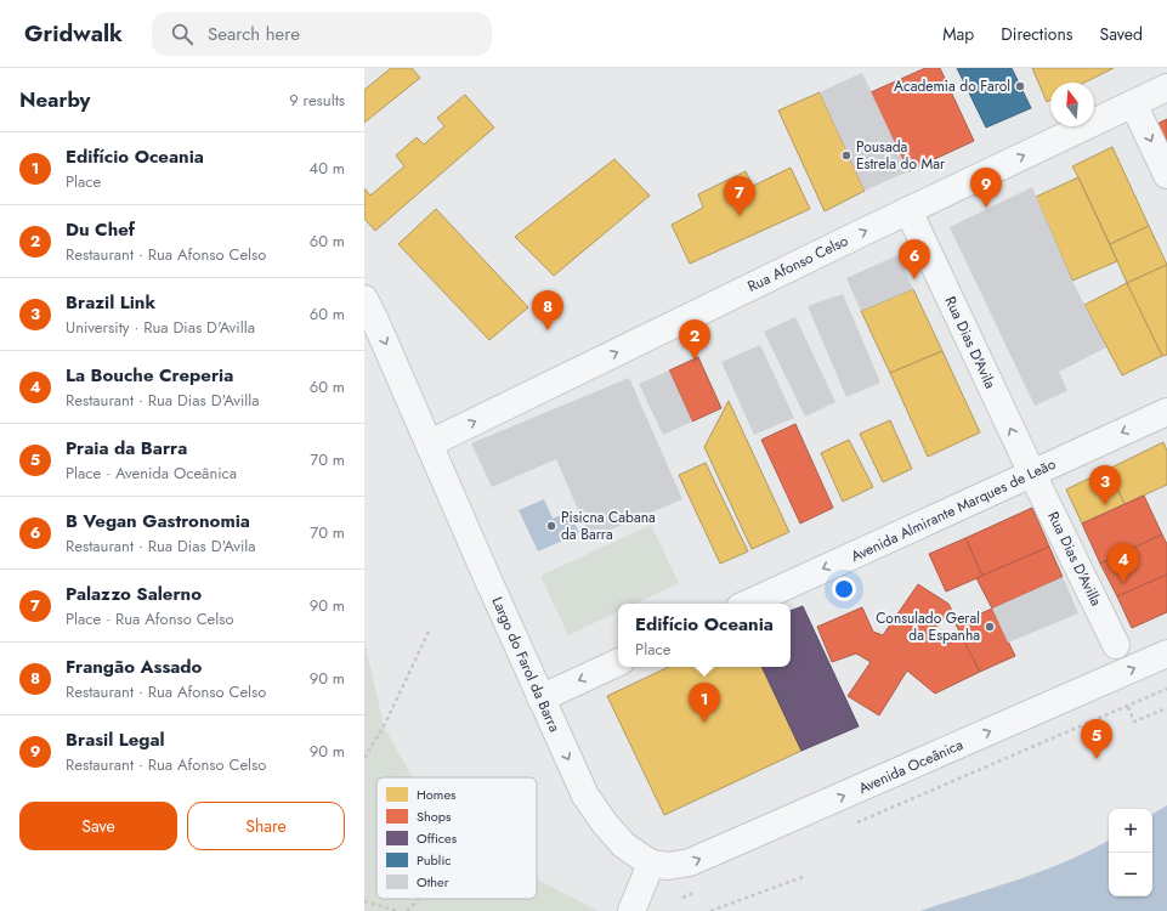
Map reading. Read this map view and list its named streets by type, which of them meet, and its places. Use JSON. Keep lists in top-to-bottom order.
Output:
{
  "streets": {
    "street": [
      "Rua Afonso Celso",
      "Rua Dias D'Avila",
      "Avenida Almirante Marques de Leão",
      "Rua Dias D'Avilla",
      "Largo do Farol da Barra",
      "Avenida Oceânica"
    ]
  },
  "crossings": [
    ["Rua Afonso Celso", "Rua Dias D'Avila"],
    ["Rua Afonso Celso", "Largo do Farol da Barra"],
    ["Rua Dias D'Avila", "Avenida Almirante Marques de Leão"],
    ["Rua Dias D'Avila", "Rua Dias D'Avilla"],
    ["Avenida Almirante Marques de Leão", "Rua Dias D'Avilla"],
    ["Largo do Farol da Barra", "Avenida Oceânica"]
  ],
  "one_way": [
    "Rua Afonso Celso",
    "Rua Dias D'Avila",
    "Avenida Almirante Marques de Leão",
    "Largo do Farol da Barra",
    "Avenida Oceânica"
  ],
  "places": [
    "Academia do Farol",
    "Pousada Estrela do Mar",
    "Pisicna Cabana da Barra",
    "Consulado Geral da Espanha"
  ],
  "legend": [
    "Homes",
    "Shops",
    "Offices",
    "Public",
    "Other"
  ],
  "north": "top",
  "page": {
    "header": "Gridwalk",
    "search": "Search here",
    "nav": ["Map", "Directions", "Saved"],
    "heading": ["Nearby", "9 results"],
    "list": [
      {
        "mark": "1",
        "name": "Edifício Oceania",
        "note": "Place",
        "value": "40 m"
      },
      {
        "mark": "2",
        "name": "Du Chef",
        "note": "Restaurant · Rua Afonso Celso",
        "value": "60 m"
      },
      {
        "mark": "3",
        "name": "Brazil Link",
        "note": "University · Rua Dias D'Avilla",
        "value": "60 m"
      },
      {
        "mark": "4",
        "name": "La Bouche Creperia",
        "note": "Restaurant · Rua Dias D'Avilla",
        "value": "60 m"
      },
      {
        "mark": "5",
        "name": "Praia da Barra",
        "note": "Place · Avenida Oceânica",
        "value": "70 m"
      },
      {
        "mark": "6",
        "name": "B Vegan Gastronomia",
        "note": "Restaurant · Rua Dias D'Avila",
        "value": "70 m"
      },
      {
        "mark": "7",
        "name": "Palazzo Salerno",
        "note": "Place · Rua Afonso Celso",
        "value": "90 m"
      },
      {
        "mark": "8",
        "name": "Frangão Assado",
        "note": "Restaurant · Rua Afonso Celso",
        "value": "90 m"
      },
      {
        "mark": "9",
        "name": "Brasil Legal",
        "note": "Restaurant · Rua Afonso Celso",
        "value": "90 m"
      }
    ],
    "pins": [
      "9",
      "7",
      "6",
      "8",
      "2",
      "3",
      "4",
      "1",
      "5"
    ],
    "popup": ["Edifício Oceania", "Place"],
    "buttons": ["Save", "Share"],
    "map_buttons": ["+", "−"]
  }
}
